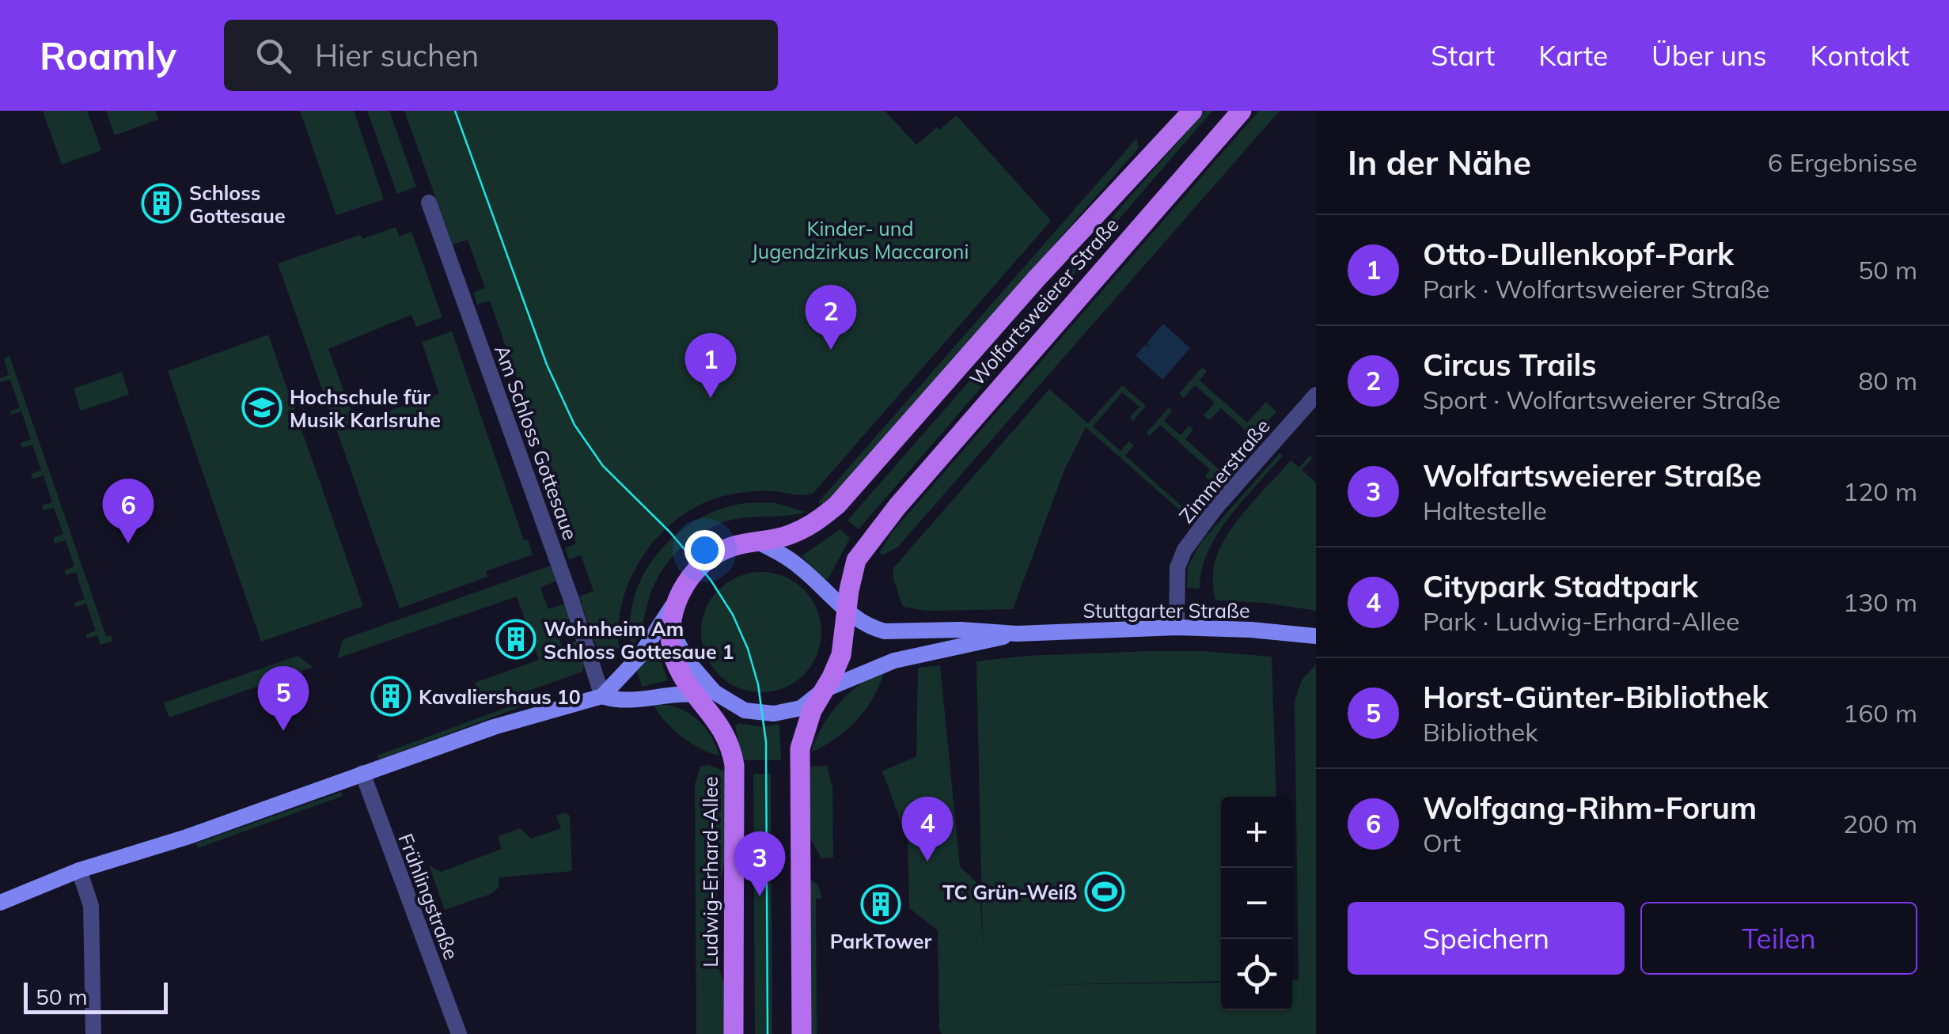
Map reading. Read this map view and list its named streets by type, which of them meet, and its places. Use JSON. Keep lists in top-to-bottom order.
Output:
{
  "streets": {
    "main road": ["Wolfartsweierer Straße", "Stuttgarter Straße", "Ludwig-Erhard-Allee"],
    "street": ["Am Schloss Gottesaue", "Zimmerstraße", "Frühlingstraße"]
  },
  "crossings": [
    ["Wolfartsweierer Straße", "Stuttgarter Straße"],
    ["Wolfartsweierer Straße", "Ludwig-Erhard-Allee"],
    ["Zimmerstraße", "Stuttgarter Straße"],
    ["Stuttgarter Straße", "Ludwig-Erhard-Allee"]
  ],
  "parks": ["Kinder- und Jugendzirkus Maccaroni"],
  "places": {
    "building": [
      "Schloss Gottesaue",
      "Wohnheim Am Schloss Gottesaue 1",
      "Kavaliershaus 10",
      "ParkTower"
    ],
    "school or university": ["Hochschule für Musik Karlsruhe"],
    "sports": ["TC Grün-Weiß"]
  },
  "scale_bar": "50 m",
  "page": {
    "header": "Roamly",
    "search": "Hier suchen",
    "nav": [
      "Start",
      "Karte",
      "Über uns",
      "Kontakt"
    ],
    "heading": ["In der Nähe", "6 Ergebnisse"],
    "list": [
      {
        "mark": "1",
        "name": "Otto-Dullenkopf-Park",
        "note": "Park · Wolfartsweierer Straße",
        "value": "50 m"
      },
      {
        "mark": "2",
        "name": "Circus Trails",
        "note": "Sport · Wolfartsweierer Straße",
        "value": "80 m"
      },
      {
        "mark": "3",
        "name": "Wolfartsweierer Straße",
        "note": "Haltestelle",
        "value": "120 m"
      },
      {
        "mark": "4",
        "name": "Citypark Stadtpark",
        "note": "Park · Ludwig-Erhard-Allee",
        "value": "130 m"
      },
      {
        "mark": "5",
        "name": "Horst-Günter-Bibliothek",
        "note": "Bibliothek",
        "value": "160 m"
      },
      {
        "mark": "6",
        "name": "Wolfgang-Rihm-Forum",
        "note": "Ort",
        "value": "200 m"
      }
    ],
    "pins": [
      "2",
      "1",
      "6",
      "5",
      "4",
      "3"
    ],
    "map_buttons": ["+", "−"],
    "buttons": ["Speichern", "Teilen"],
    "scale": "50 m"
  }
}
